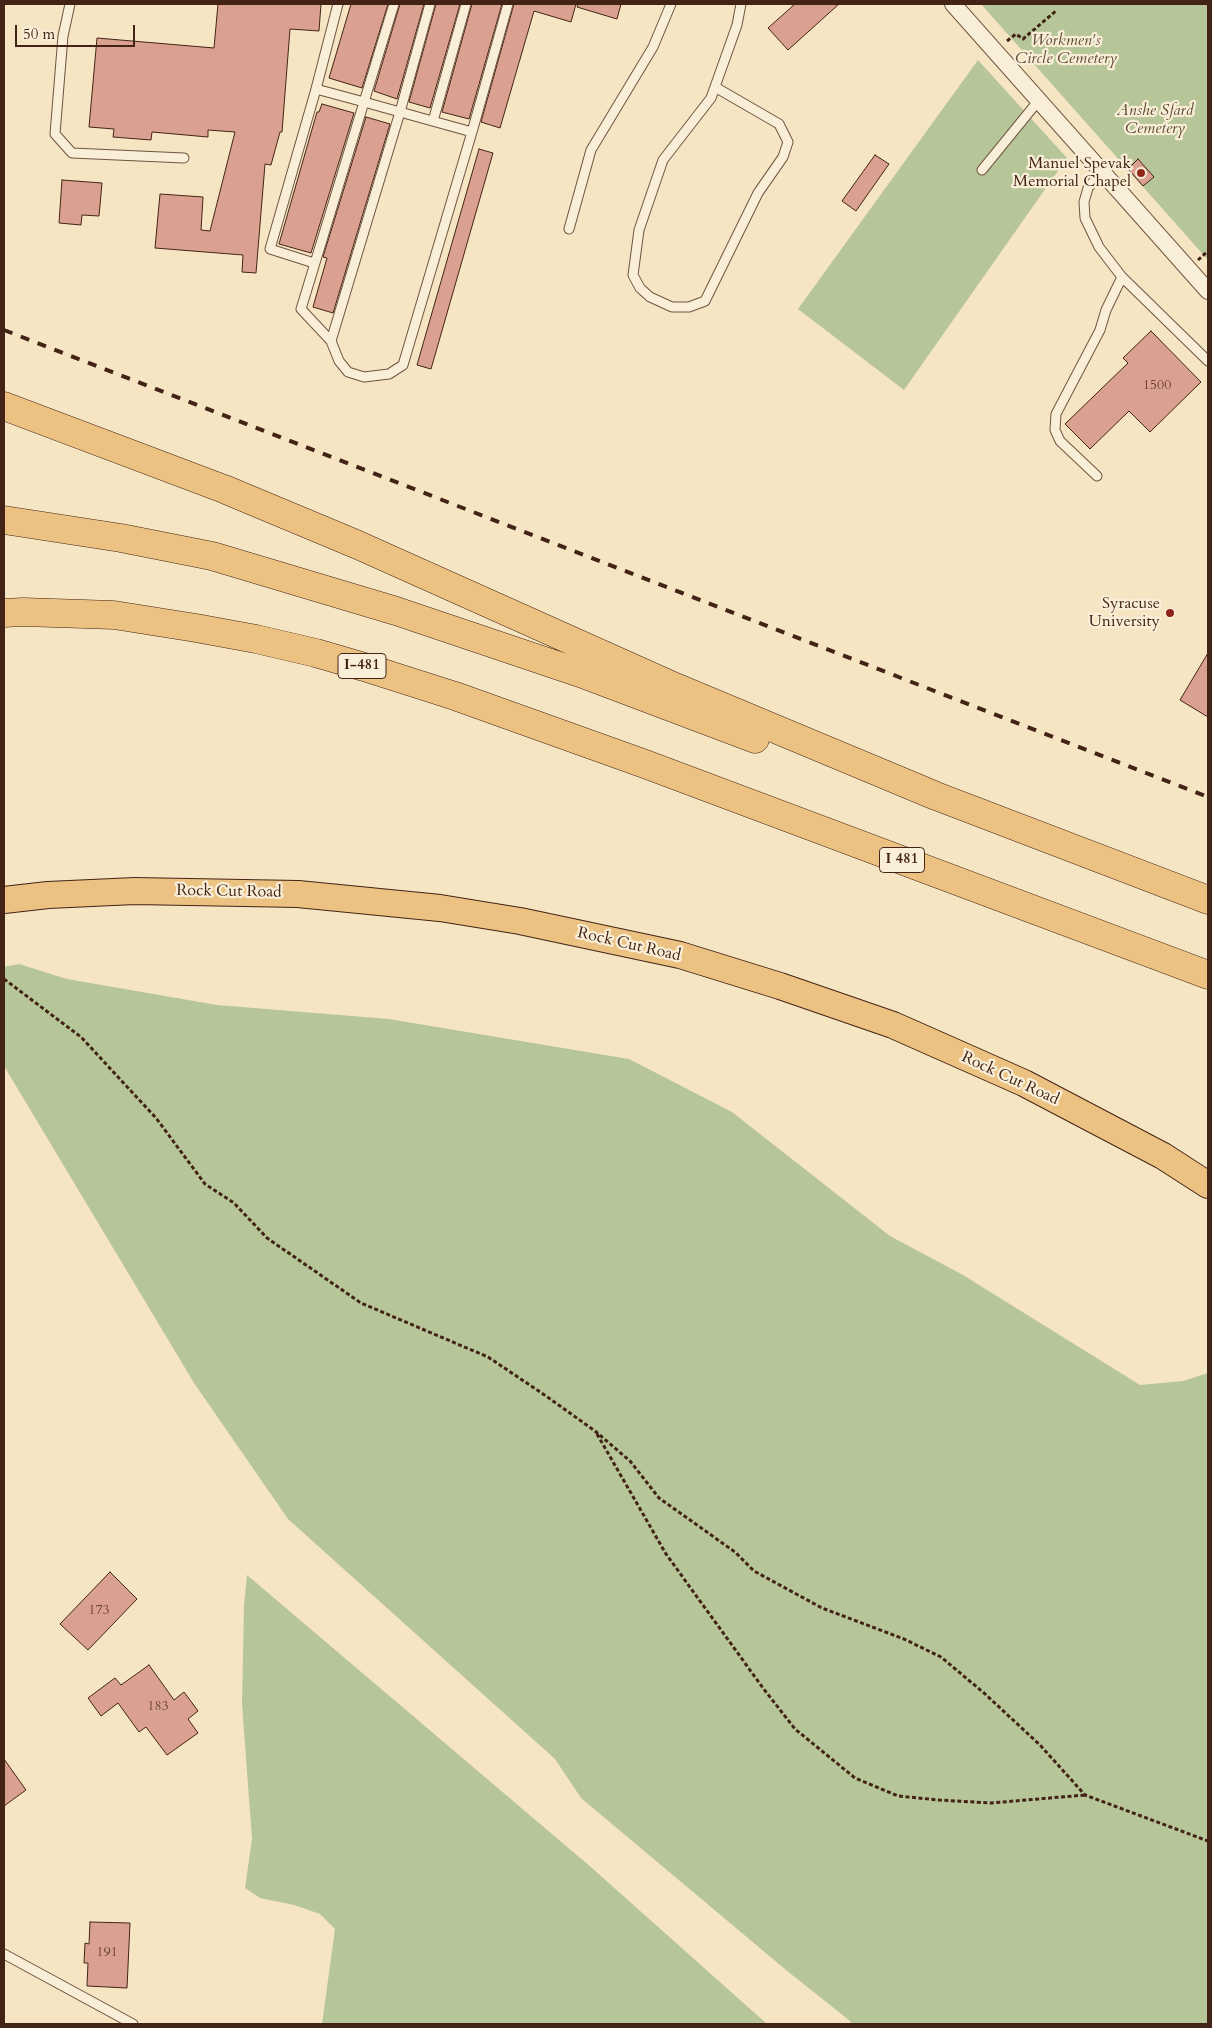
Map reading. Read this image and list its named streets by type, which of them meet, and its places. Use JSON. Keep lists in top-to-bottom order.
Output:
{
  "streets": {
    "highway": ["I-481", "I 481"],
    "main road": ["Rock Cut Road"]
  },
  "crossings": [
    ["I-481", "I 481"]
  ],
  "parks": ["Workmen's Circle Cemetery", "Anshe Sfard Cemetery"],
  "places": ["Manuel Spevak Memorial Chapel", "Syracuse University"],
  "house_numbers": [
    "1500",
    "173",
    "183",
    "191"
  ],
  "scale_bar": "50 m"
}
